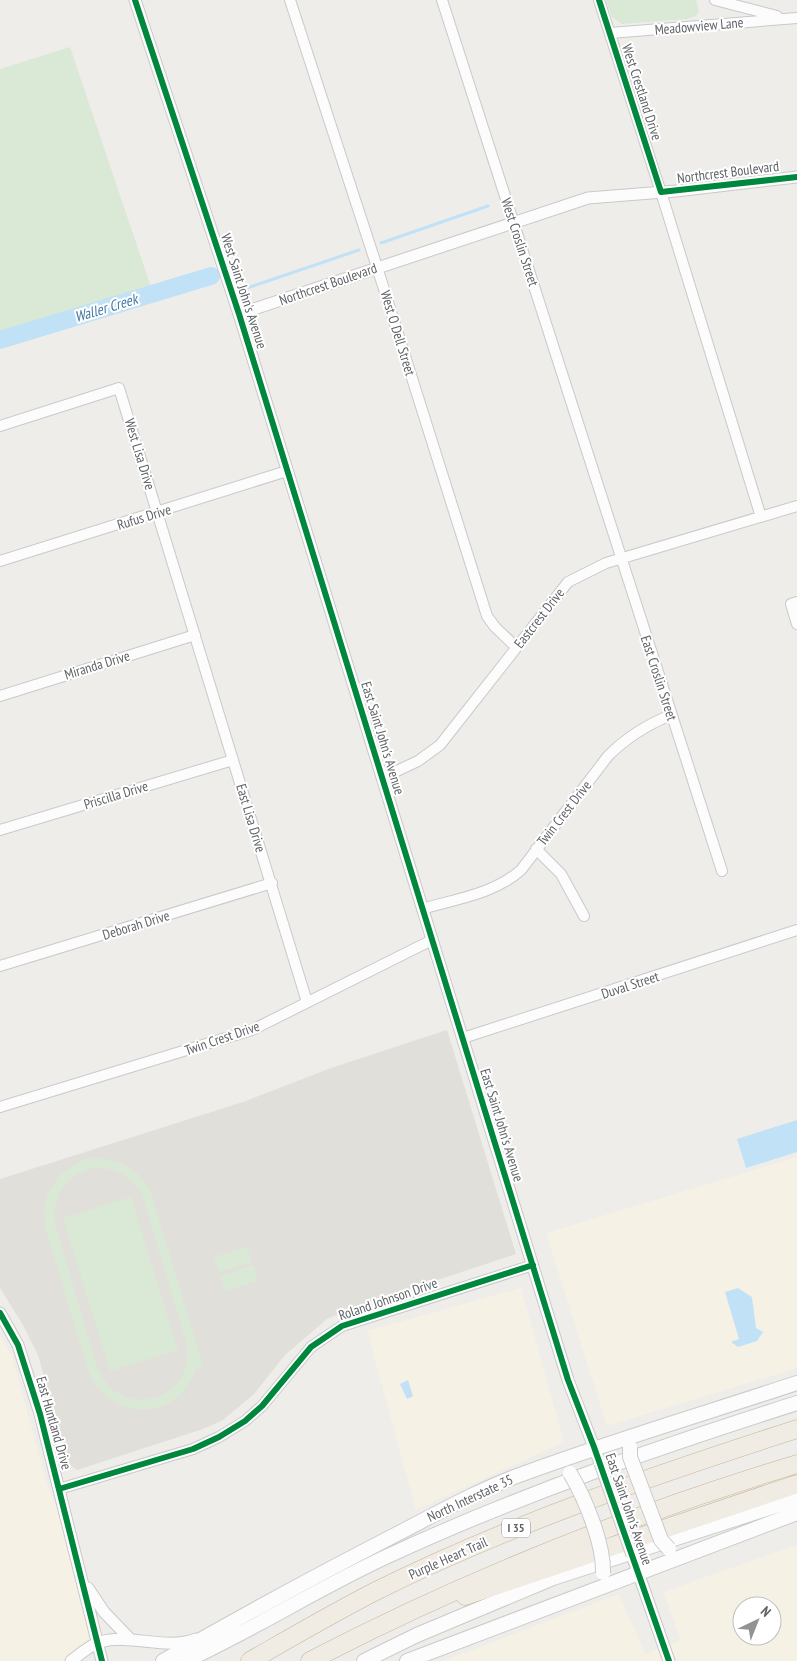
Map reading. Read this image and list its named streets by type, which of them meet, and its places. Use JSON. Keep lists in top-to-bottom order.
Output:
{
  "streets": {
    "highway": ["I 35", "Purple Heart Trail"],
    "main road": ["North Interstate 35"],
    "street": [
      "Meadowview Lane",
      "West Crestland Drive",
      "Northcrest Boulevard",
      "West Croslin Street",
      "West Saint John's Avenue",
      "West O Dell Street",
      "West Lisa Drive",
      "Rufus Drive",
      "Eastcrest Drive",
      "Miranda Drive",
      "East Croslin Street",
      "East Saint John's Avenue",
      "Priscilla Drive",
      "Twin Crest Drive",
      "East Lisa Drive",
      "Deborah Drive",
      "Duval Street",
      "Roland Johnson Drive",
      "East Huntland Drive"
    ]
  },
  "crossings": [
    ["Meadowview Lane", "West Crestland Drive"],
    ["West Crestland Drive", "Northcrest Boulevard"],
    ["West Crestland Drive", "Eastcrest Drive"],
    ["Northcrest Boulevard", "West Croslin Street"],
    ["Northcrest Boulevard", "West Saint John's Avenue"],
    ["Northcrest Boulevard", "West O Dell Street"],
    ["West Croslin Street", "East Croslin Street"],
    ["West Saint John's Avenue", "Rufus Drive"],
    ["West Saint John's Avenue", "East Saint John's Avenue"],
    ["West O Dell Street", "Eastcrest Drive"],
    ["West Lisa Drive", "Rufus Drive"],
    ["West Lisa Drive", "Miranda Drive"],
    ["West Lisa Drive", "East Lisa Drive"],
    ["Eastcrest Drive", "East Croslin Street"],
    ["Eastcrest Drive", "East Saint John's Avenue"],
    ["Miranda Drive", "East Lisa Drive"],
    ["East Croslin Street", "Twin Crest Drive"],
    ["East Saint John's Avenue", "Twin Crest Drive"],
    ["East Saint John's Avenue", "Duval Street"],
    ["East Saint John's Avenue", "Roland Johnson Drive"],
    ["East Saint John's Avenue", "North Interstate 35"],
    ["Priscilla Drive", "East Lisa Drive"],
    ["Twin Crest Drive", "East Lisa Drive"],
    ["East Lisa Drive", "Deborah Drive"],
    ["Roland Johnson Drive", "East Huntland Drive"]
  ],
  "water": ["Waller Creek"],
  "north": "top right"
}
